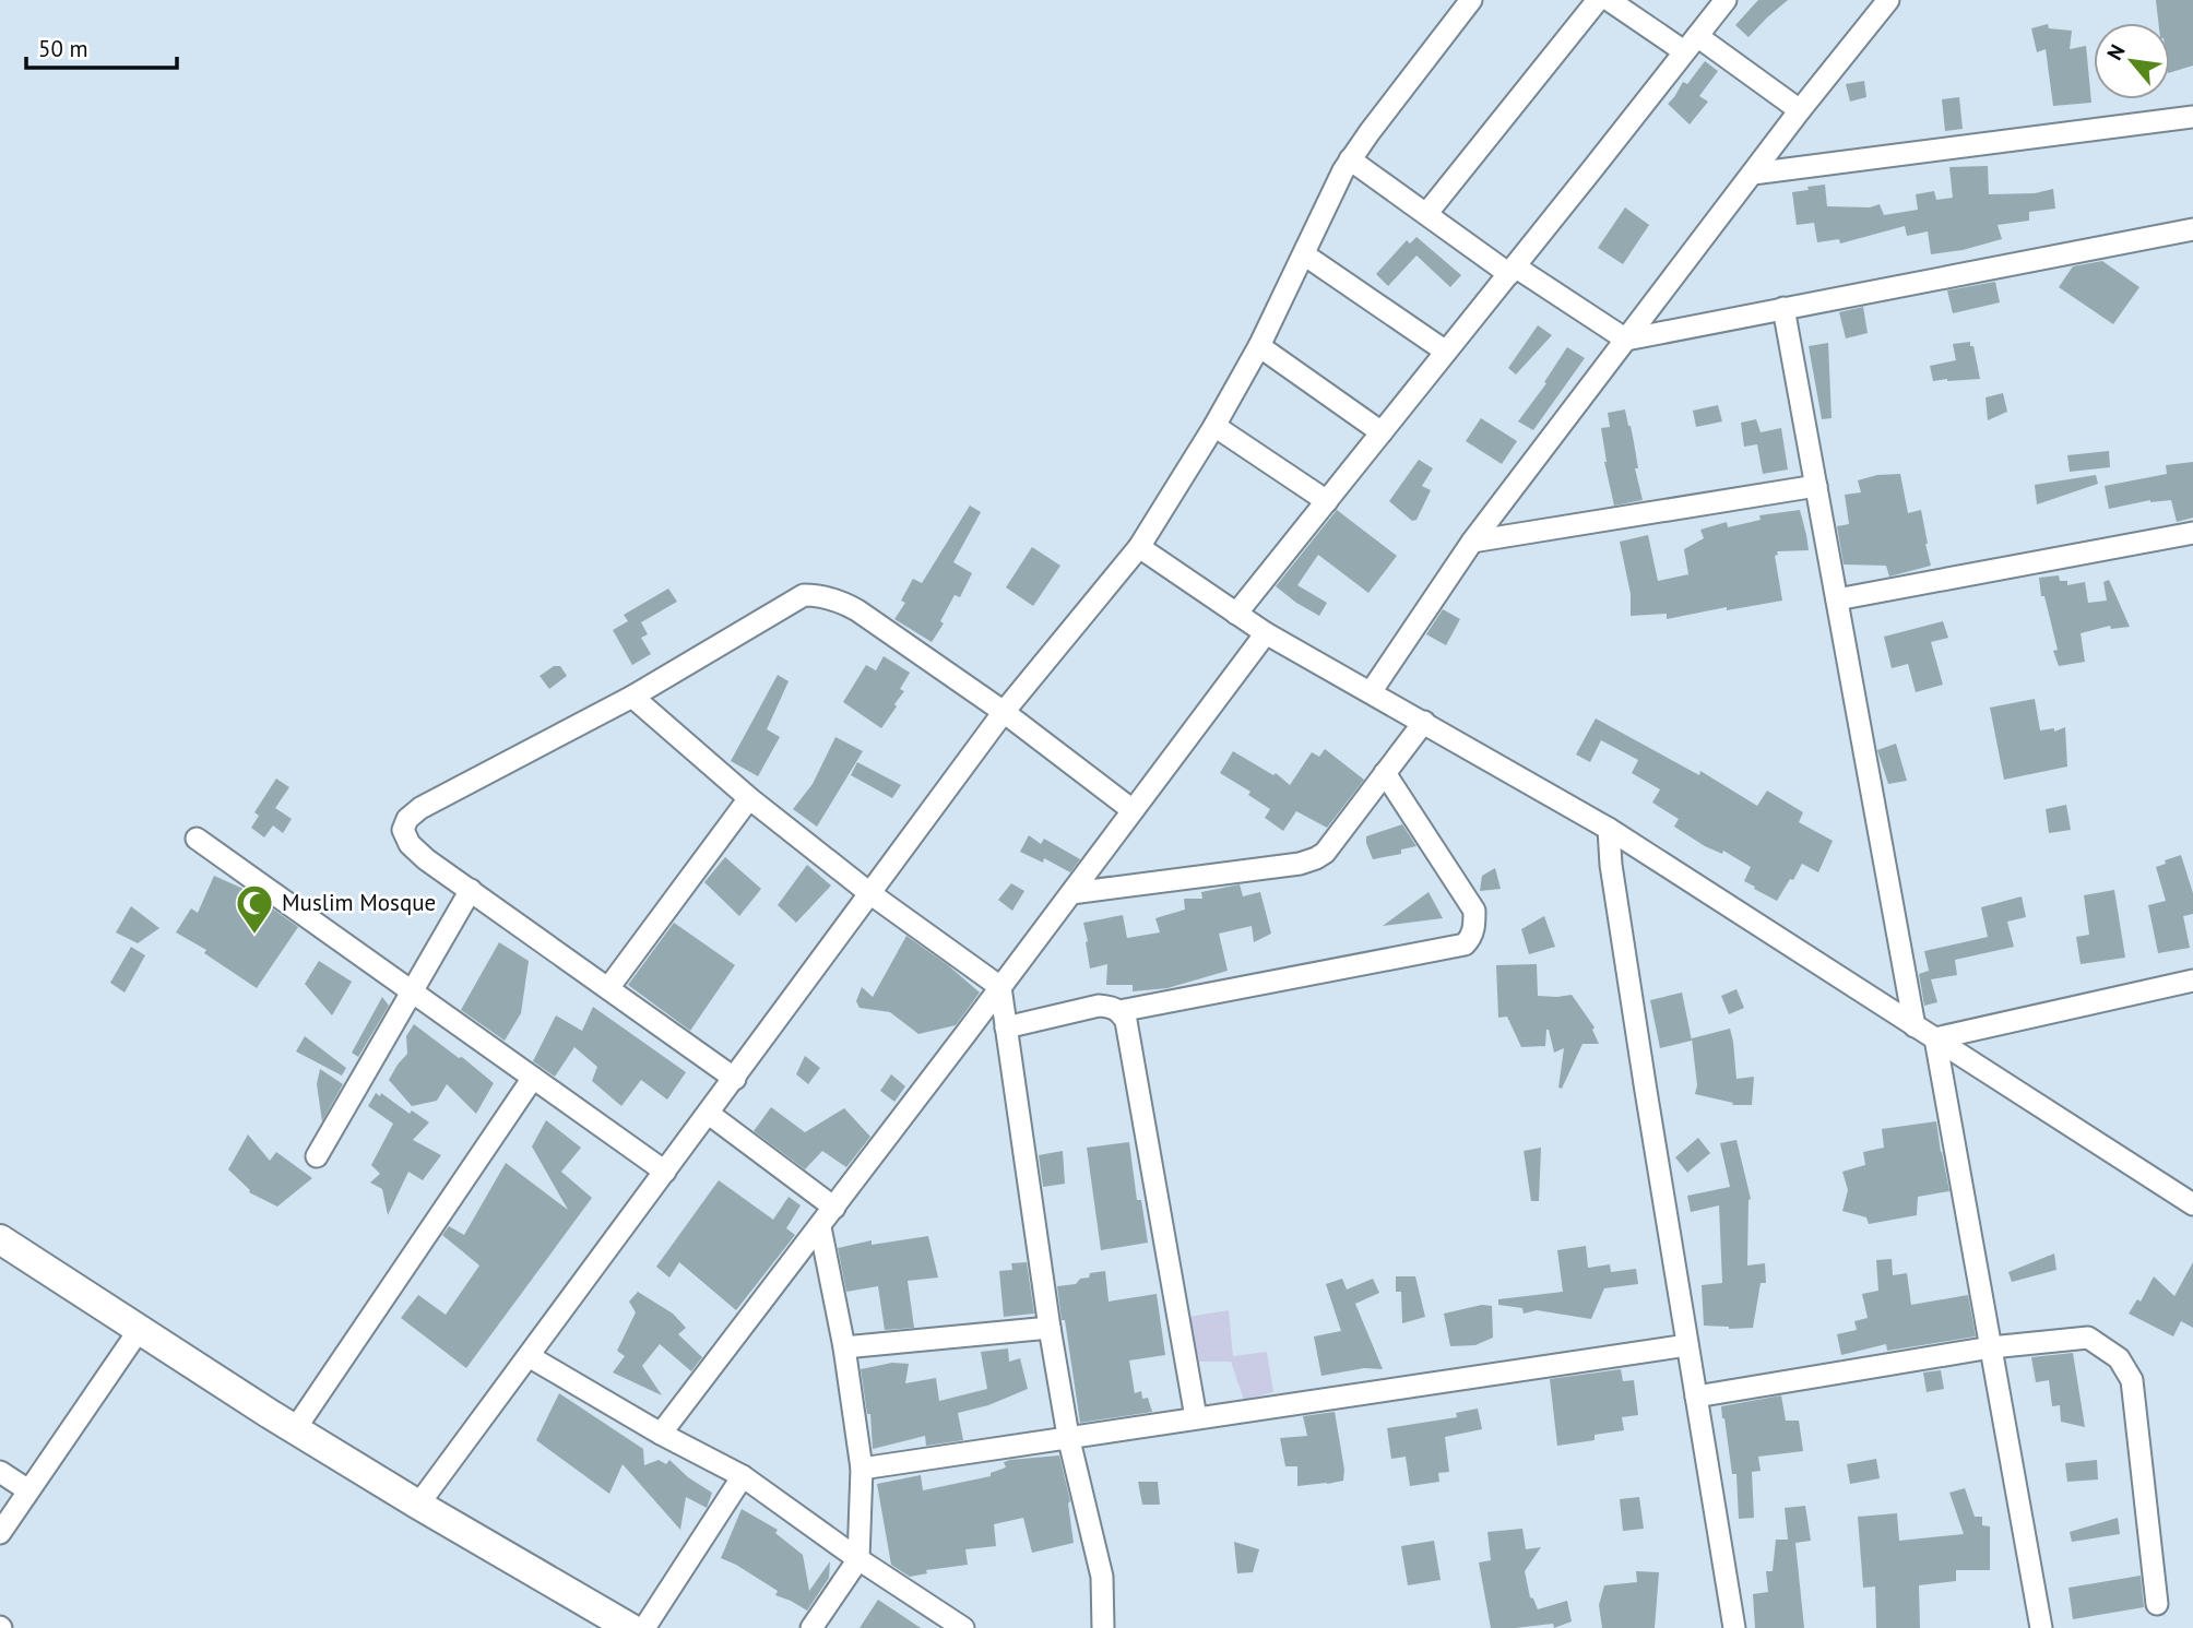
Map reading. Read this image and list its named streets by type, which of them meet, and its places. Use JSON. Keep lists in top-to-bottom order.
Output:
{
  "places": {
    "mosque": ["Muslim Mosque"]
  },
  "scale_bar": "50 m",
  "north": "top left"
}
